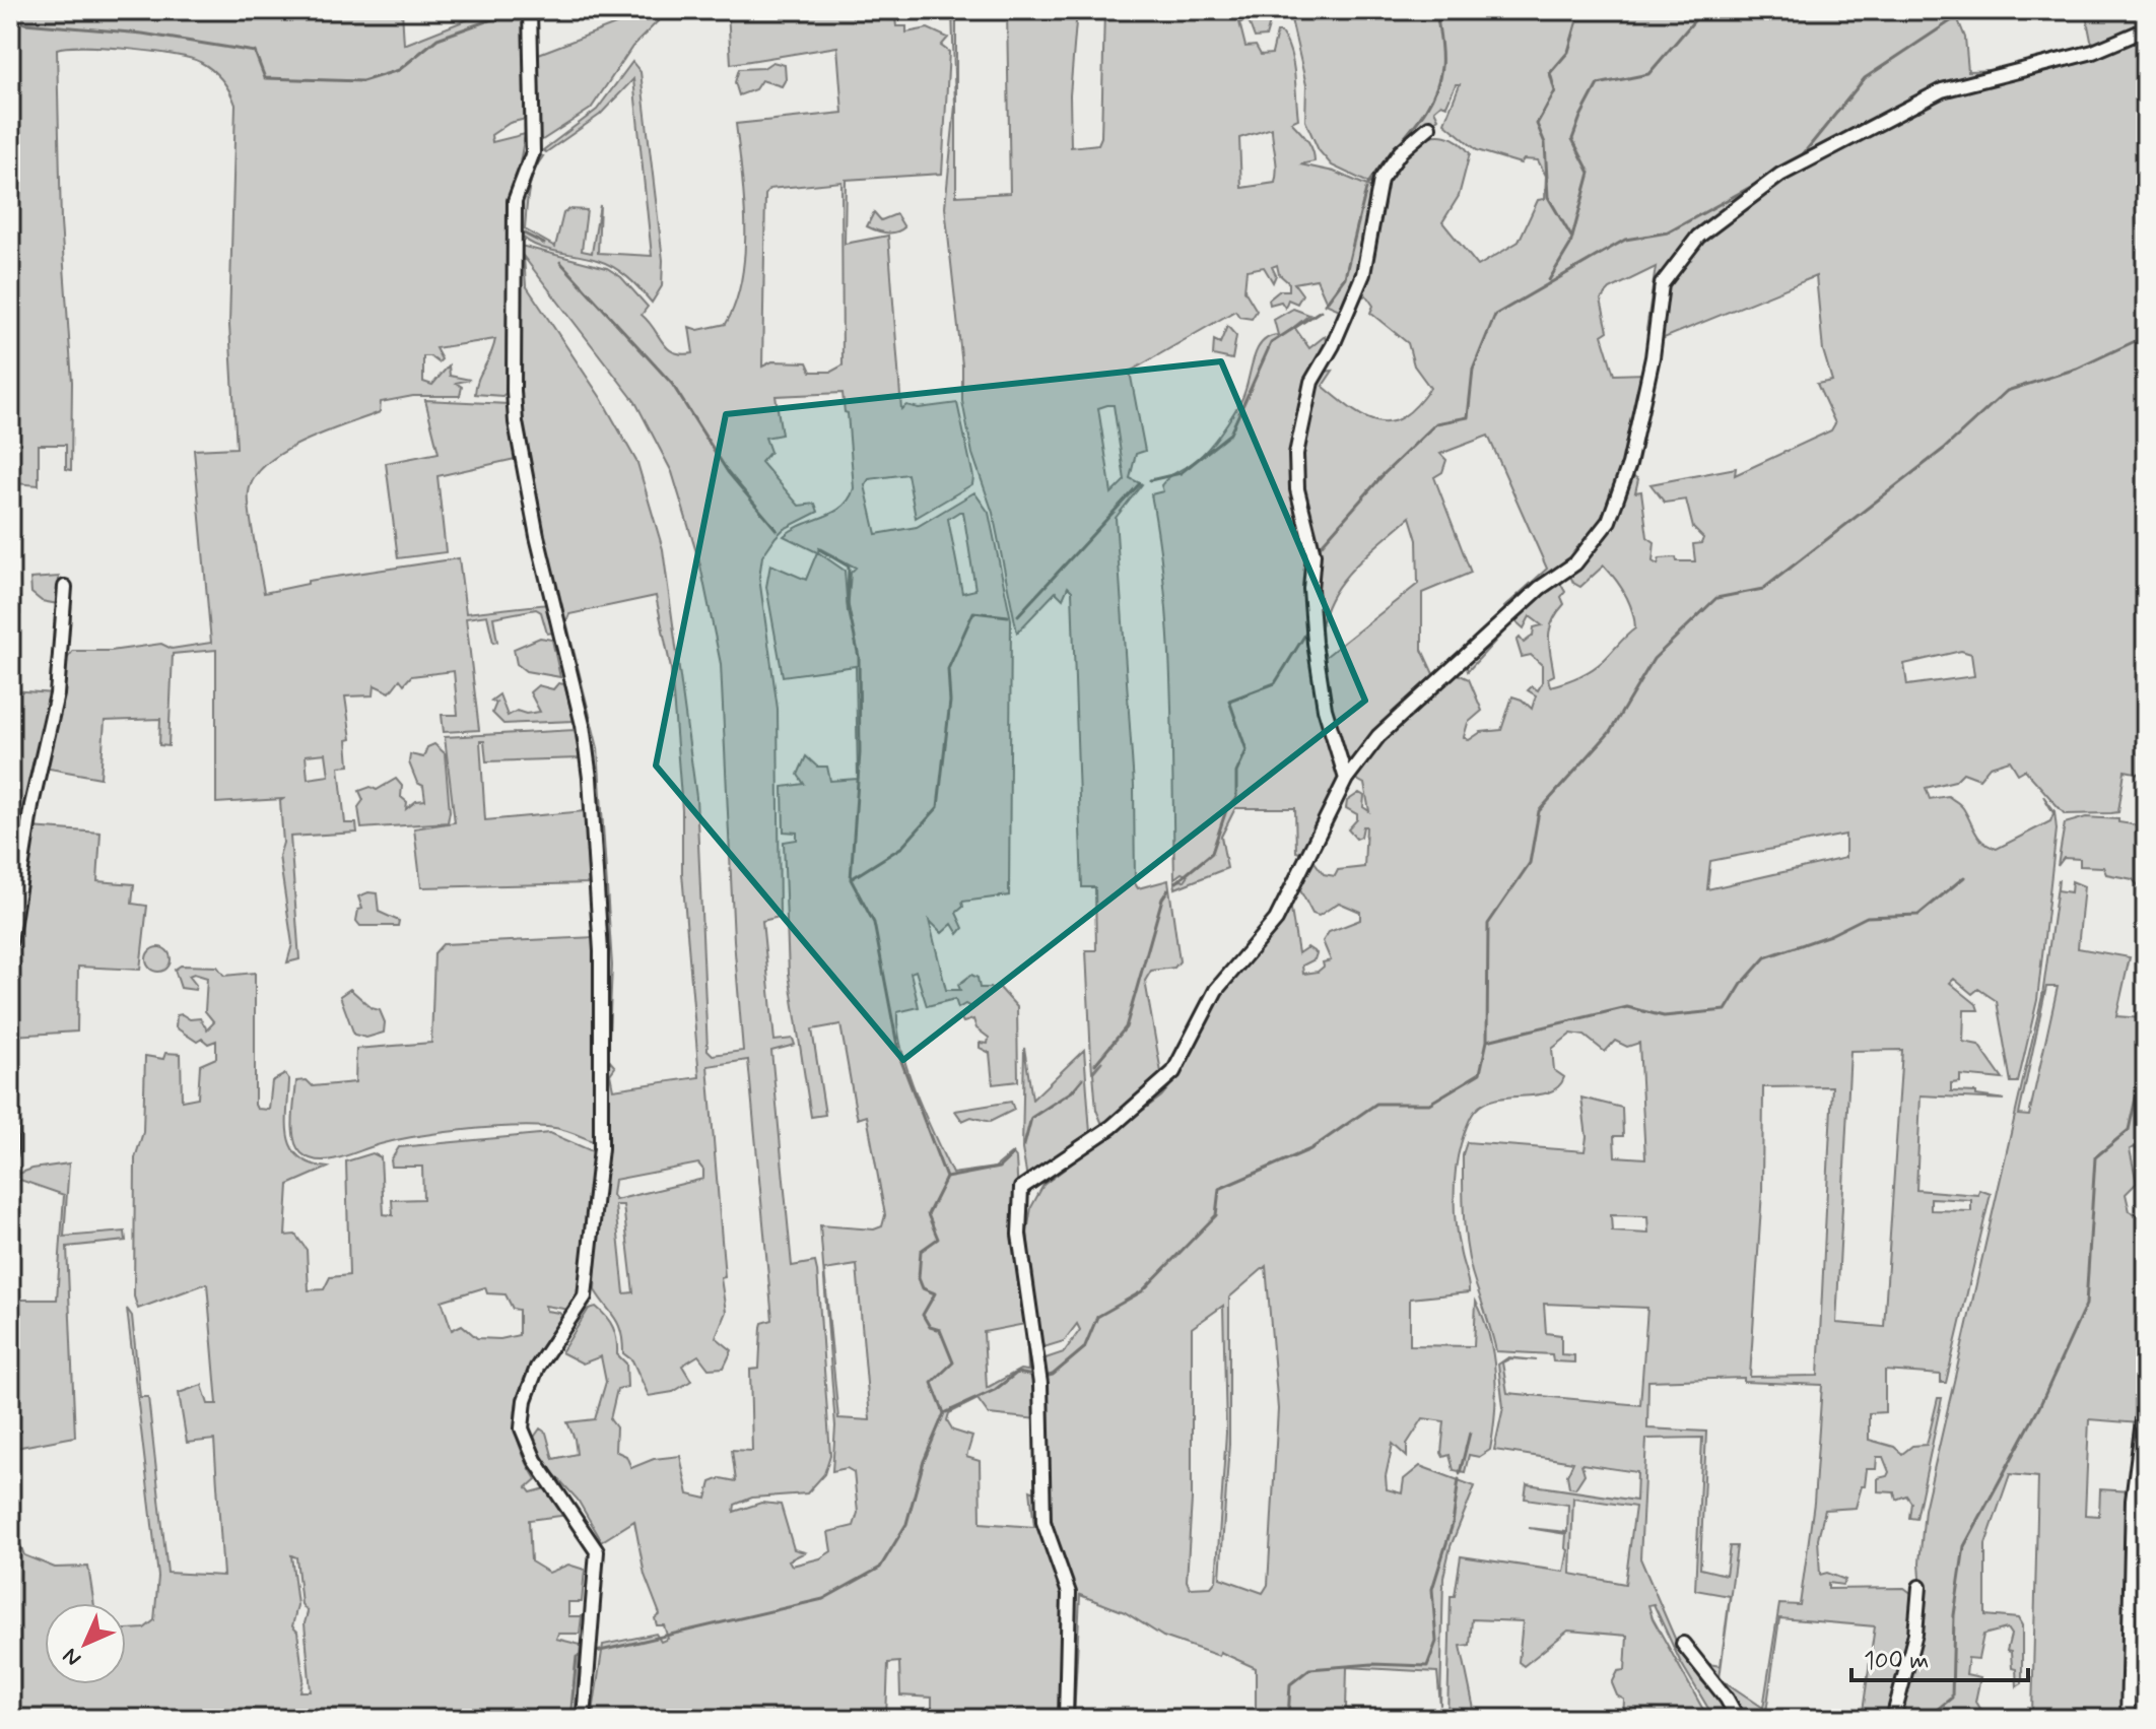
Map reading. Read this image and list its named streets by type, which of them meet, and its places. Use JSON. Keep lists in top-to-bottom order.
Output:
{
  "scale_bar": "100 m",
  "north": "bottom left"
}
